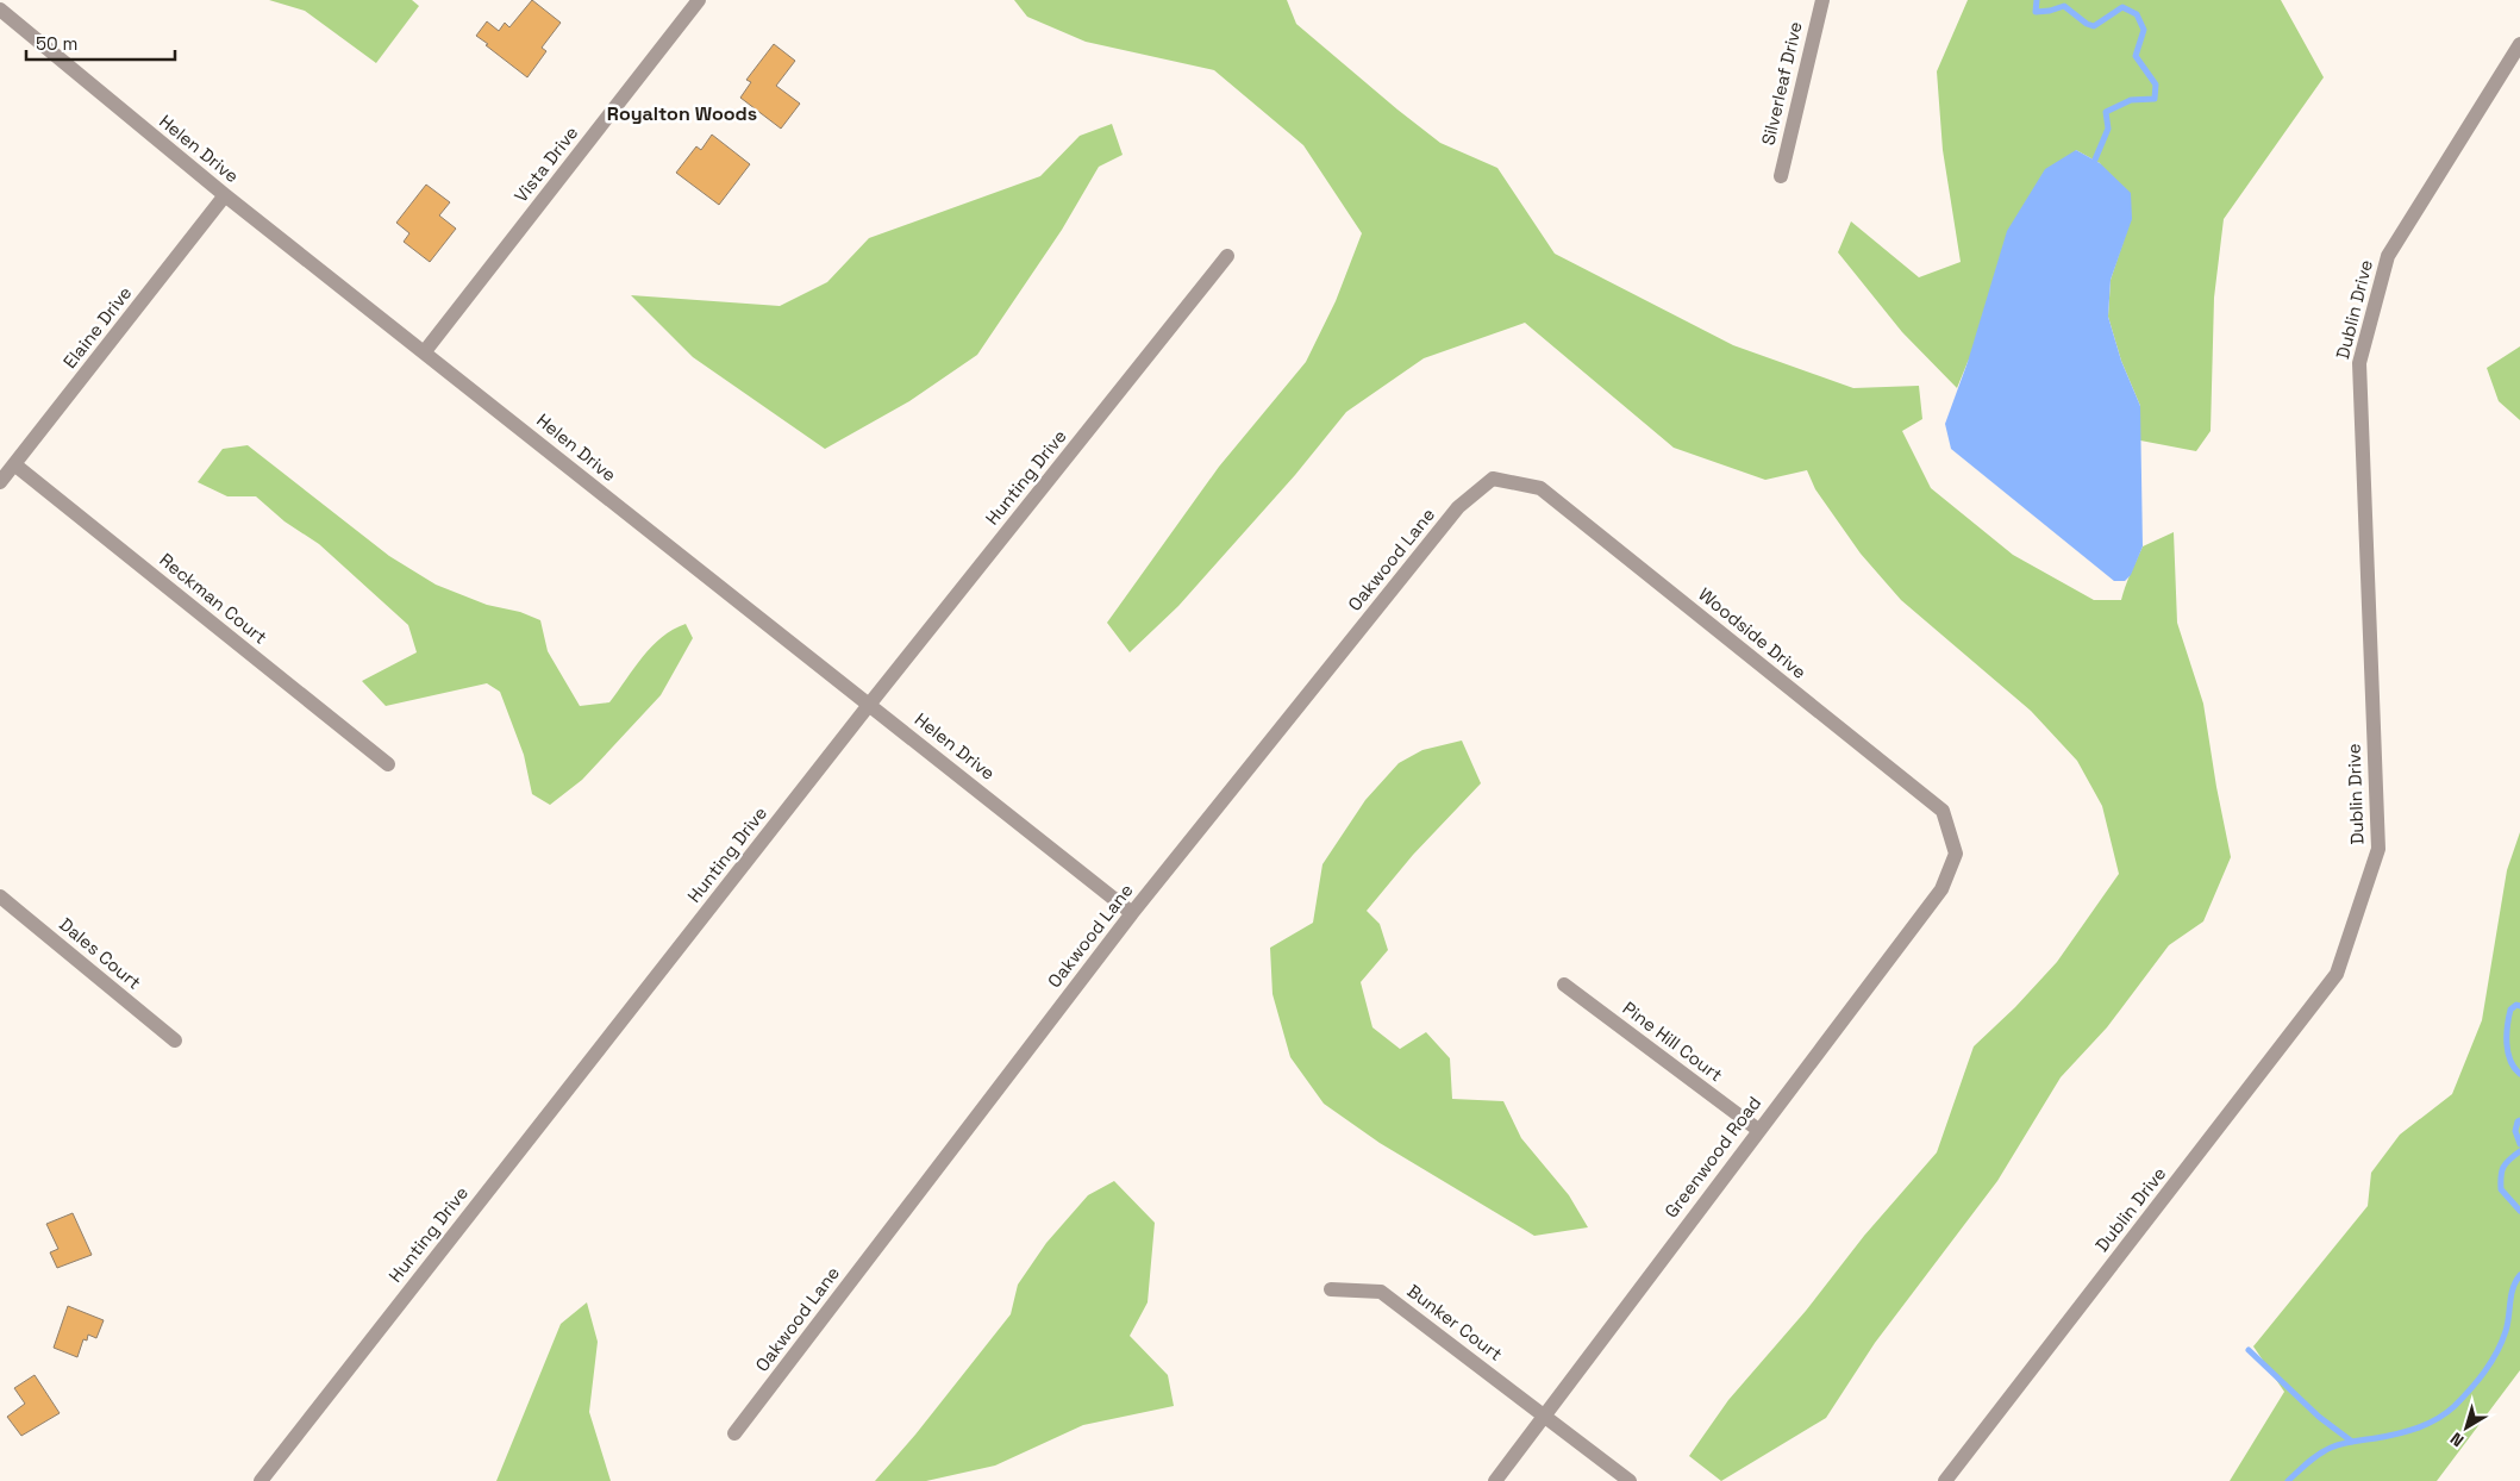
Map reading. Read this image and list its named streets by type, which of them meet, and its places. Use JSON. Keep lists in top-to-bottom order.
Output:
{
  "streets": {
    "street": [
      "Silverleaf Drive",
      "Helen Drive",
      "Vista Drive",
      "Dublin Drive",
      "Elaine Drive",
      "Hunting Drive",
      "Oakwood Lane",
      "Reckman Court",
      "Woodside Drive",
      "Dales Court",
      "Pine Hill Court",
      "Greenwood Road",
      "Bunker Court"
    ]
  },
  "crossings": [
    ["Helen Drive", "Vista Drive"],
    ["Helen Drive", "Elaine Drive"],
    ["Helen Drive", "Hunting Drive"],
    ["Helen Drive", "Oakwood Lane"],
    ["Elaine Drive", "Reckman Court"],
    ["Oakwood Lane", "Woodside Drive"],
    ["Woodside Drive", "Greenwood Road"],
    ["Pine Hill Court", "Greenwood Road"],
    ["Greenwood Road", "Bunker Court"]
  ],
  "districts": ["Royalton Woods"],
  "scale_bar": "50 m",
  "north": "bottom left"
}
